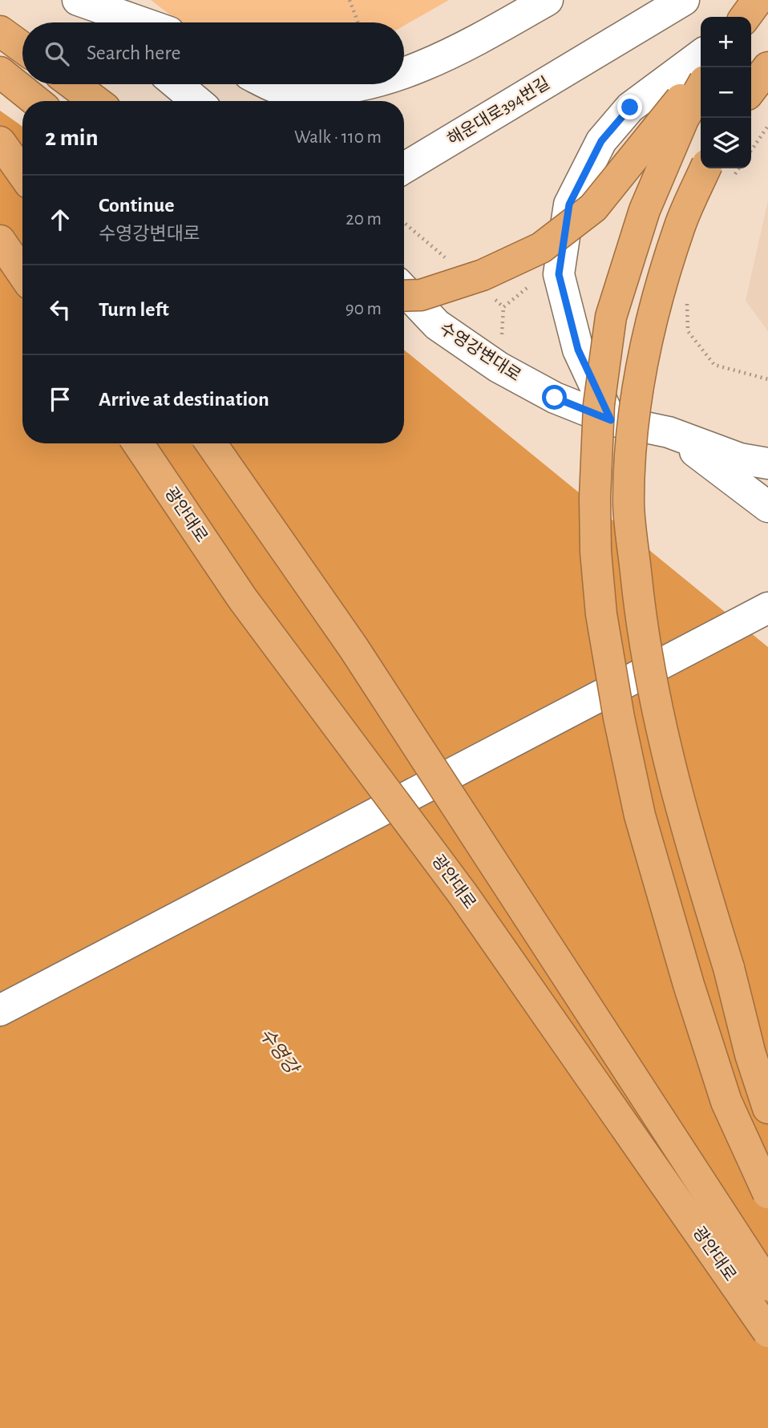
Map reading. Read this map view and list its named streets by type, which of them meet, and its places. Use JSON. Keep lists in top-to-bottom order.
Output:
{
  "streets": {
    "highway": ["광안대로"],
    "main road": ["해운대로394번길", "수영강변대로"]
  },
  "water": ["수영강"],
  "page": {
    "map_buttons": ["+", "−"],
    "search": "Search here",
    "heading": ["2 min", "Walk · 110 m"],
    "list": [
      ["Continue", "수영강변대로", "20 m"],
      ["Turn left", "90 m"],
      "Arrive at destination"
    ]
  }
}
